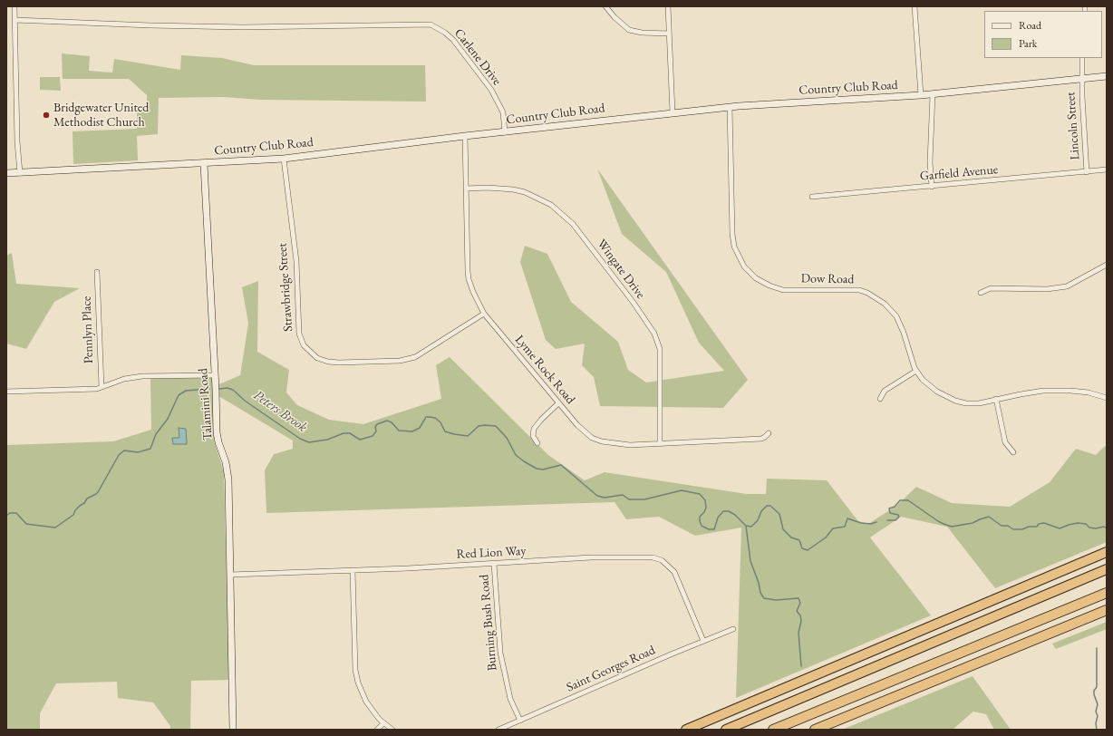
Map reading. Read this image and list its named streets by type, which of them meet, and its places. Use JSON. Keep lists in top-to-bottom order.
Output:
{
  "streets": {
    "street": [
      "Carlene Drive",
      "Country Club Road",
      "Lincoln Street",
      "Garfield Avenue",
      "Wingate Drive",
      "Dow Road",
      "Strawbridge Street",
      "Pennlyn Place",
      "Lyme Rock Road",
      "Talamini Road",
      "Red Lion Way",
      "Burning Bush Road",
      "Saint Georges Road"
    ]
  },
  "crossings": [
    ["Carlene Drive", "Country Club Road"],
    ["Country Club Road", "Lincoln Street"],
    ["Country Club Road", "Dow Road"],
    ["Country Club Road", "Strawbridge Street"],
    ["Country Club Road", "Lyme Rock Road"],
    ["Country Club Road", "Talamini Road"],
    ["Lincoln Street", "Garfield Avenue"],
    ["Wingate Drive", "Lyme Rock Road"],
    ["Strawbridge Street", "Lyme Rock Road"],
    ["Talamini Road", "Red Lion Way"],
    ["Red Lion Way", "Burning Bush Road"],
    ["Red Lion Way", "Saint Georges Road"],
    ["Burning Bush Road", "Saint Georges Road"]
  ],
  "water": ["Peters Brook"],
  "places": ["Bridgewater United Methodist Church"],
  "legend": ["Road", "Park"]
}
